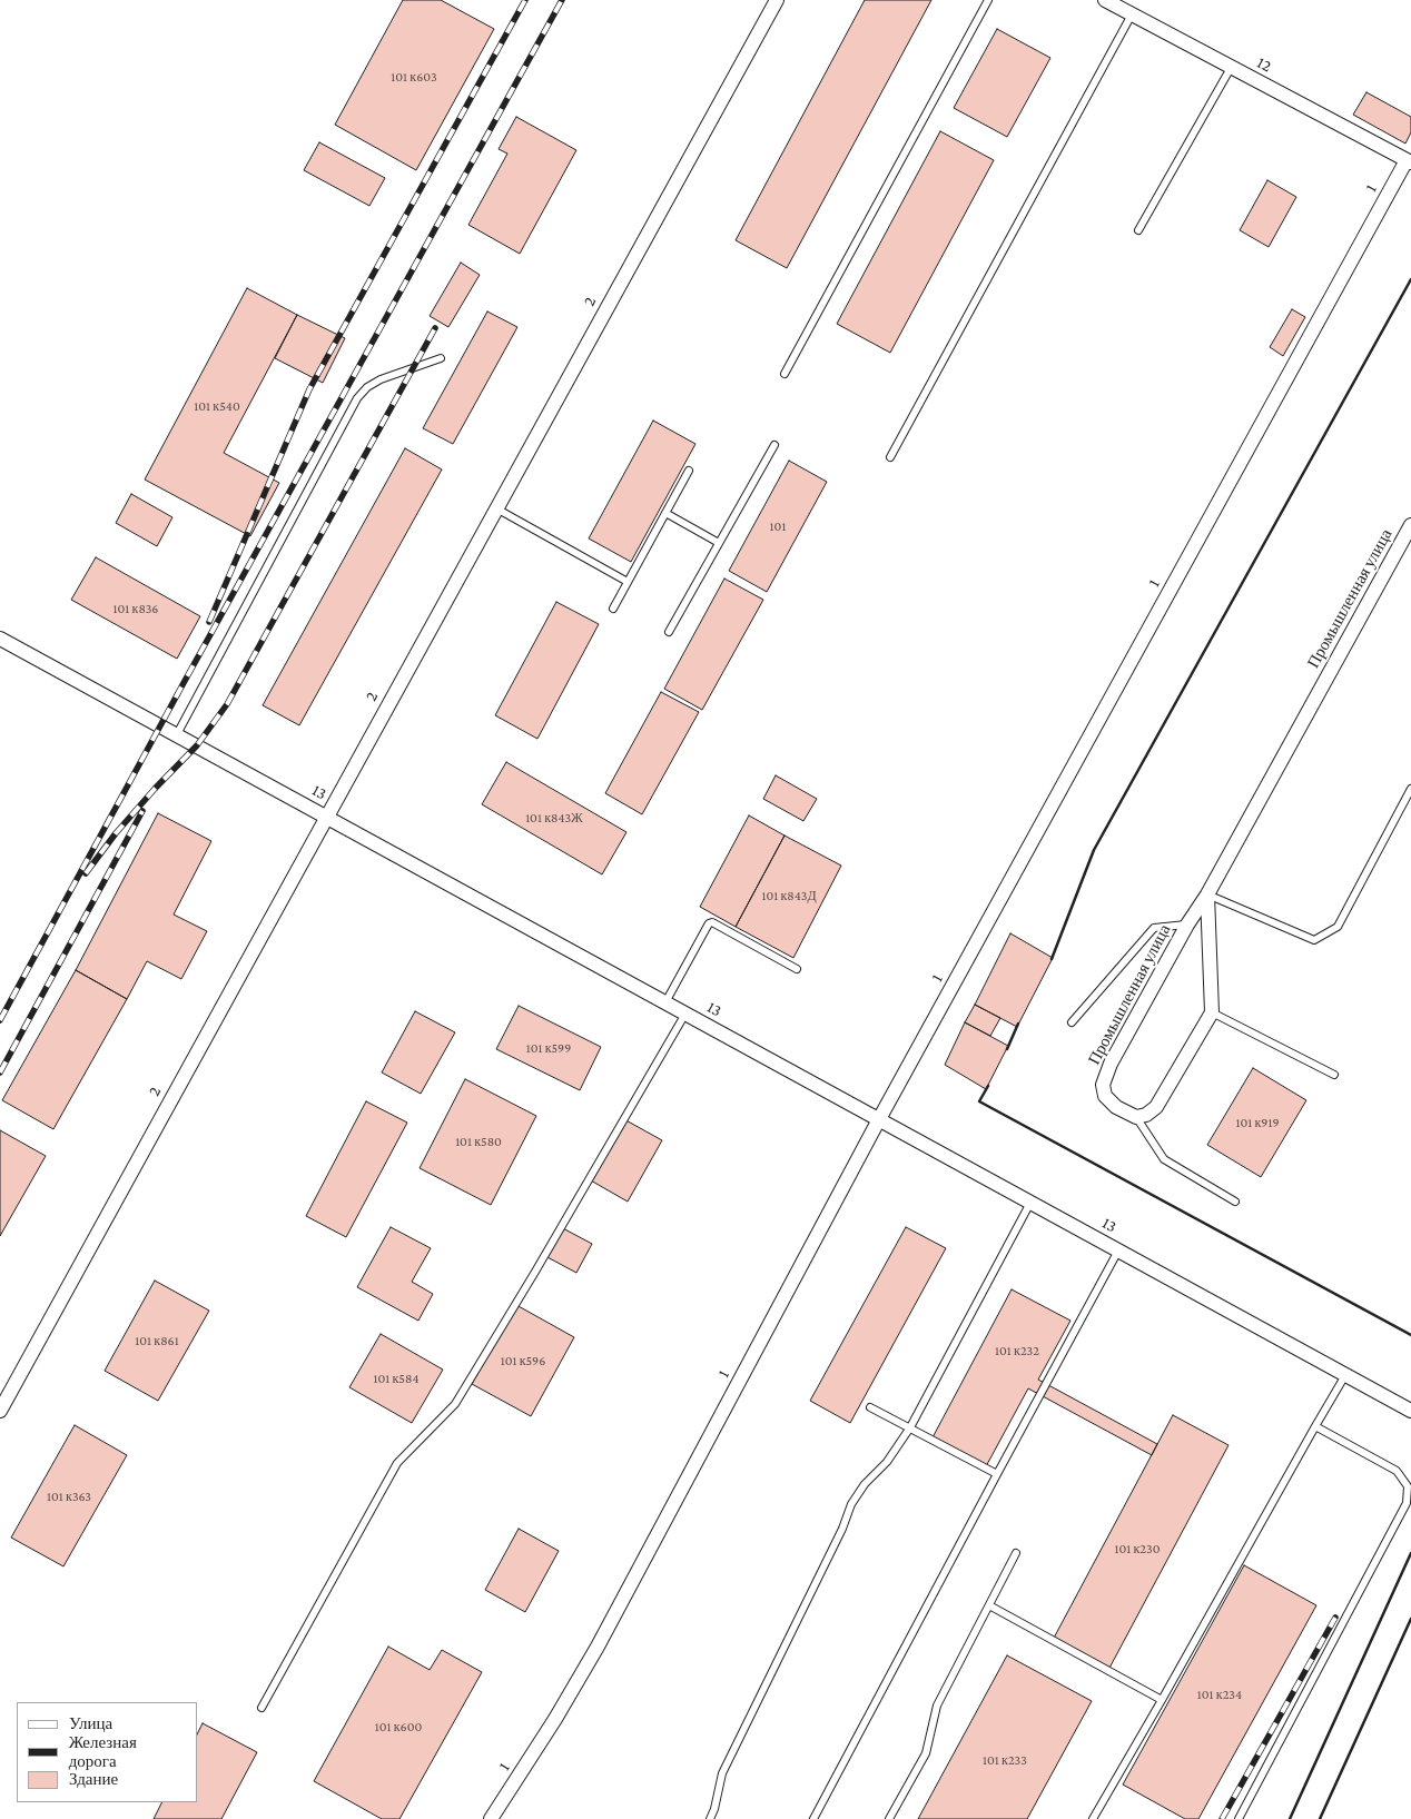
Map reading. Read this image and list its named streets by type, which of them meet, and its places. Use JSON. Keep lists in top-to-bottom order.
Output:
{
  "streets": {
    "street": [
      "12",
      "1",
      "2",
      "Промышленная улица",
      "13"
    ]
  },
  "crossings": [
    ["12", "1"],
    ["1", "13"],
    ["2", "13"]
  ],
  "house_numbers": [
    "101 к603",
    "101 к540",
    "101",
    "101 к836",
    "101 к843Ж",
    "101 к843Д",
    "101 к599",
    "101 к919",
    "101 к580",
    "101 к861",
    "101 к232",
    "101 к596",
    "101 к584",
    "101 к363",
    "101 к230",
    "101 к234",
    "101 к600",
    "101 к233"
  ],
  "legend": ["Улица", "Железная дорога", "Здание"]
}
